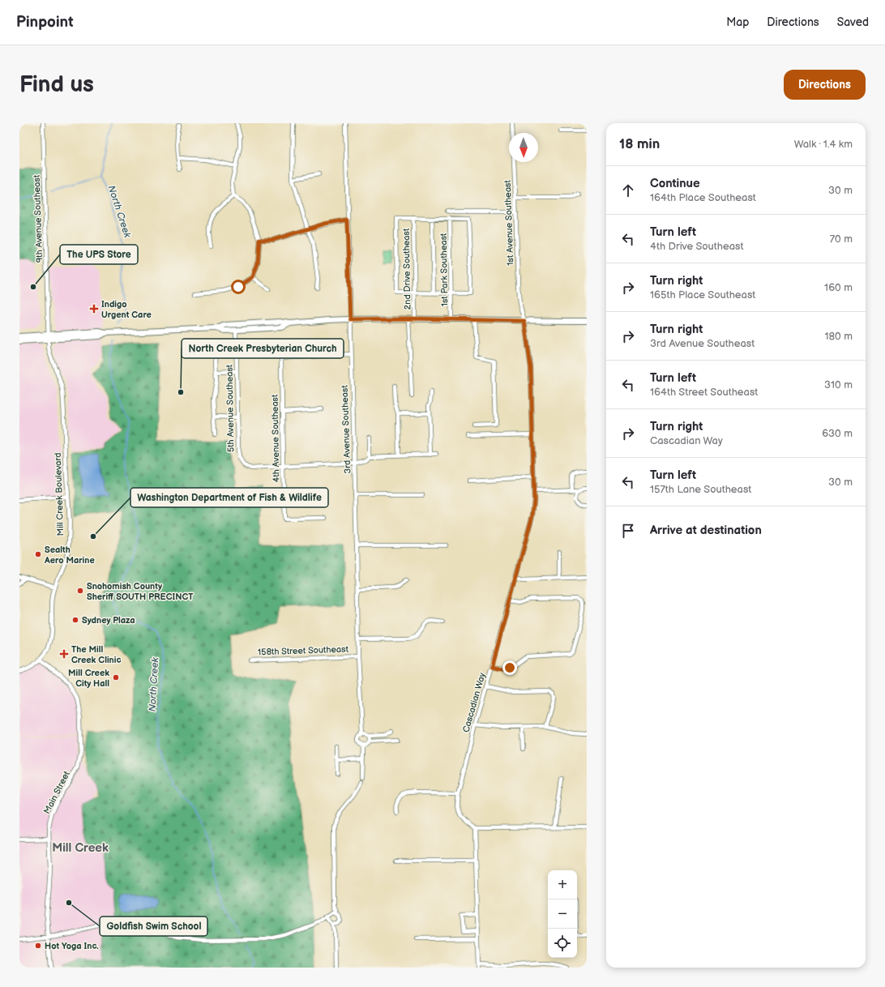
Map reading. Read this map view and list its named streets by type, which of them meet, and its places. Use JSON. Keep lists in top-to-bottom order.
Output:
{
  "streets": {
    "street": [
      "9th Avenue Southeast",
      "1st Avenue Southeast",
      "2nd Drive Southeast",
      "1st Park Southeast",
      "5th Avenue Southeast",
      "3rd Avenue Southeast",
      "4th Avenue Southeast",
      "Mill Creek Boulevard",
      "158th Street Southeast",
      "Cascadian Way",
      "Main Street"
    ]
  },
  "crossings": [
    ["9th Avenue Southeast", "Mill Creek Boulevard"],
    ["1st Avenue Southeast", "Cascadian Way"],
    ["5th Avenue Southeast", "4th Avenue Southeast"],
    ["3rd Avenue Southeast", "4th Avenue Southeast"],
    ["3rd Avenue Southeast", "158th Street Southeast"],
    ["Mill Creek Boulevard", "Main Street"]
  ],
  "districts": ["Mill Creek"],
  "water": ["North Creek"],
  "places": {
    "other": [
      "The UPS Store",
      "North Creek Presbyterian Church",
      "Washington Department of Fish & Wildlife",
      "Sealth Aero Marine",
      "Snohomish County Sheriff SOUTH PRECINCT",
      "Sydney Plaza",
      "Mill Creek City Hall",
      "Goldfish Swim School",
      "Hot Yoga Inc."
    ],
    "health": ["Indigo Urgent Care", "The Mill Creek Clinic"]
  },
  "north": "bottom",
  "page": {
    "header": "Pinpoint",
    "nav": ["Map", "Directions", "Saved"],
    "buttons": "Directions",
    "title": "Find us",
    "heading": ["18 min", "Walk · 1.4 km"],
    "list": [
      ["Continue", "164th Place Southeast", "30 m"],
      ["Turn left", "4th Drive Southeast", "70 m"],
      ["Turn right", "165th Place Southeast", "160 m"],
      ["Turn right", "3rd Avenue Southeast", "180 m"],
      ["Turn left", "164th Street Southeast", "310 m"],
      ["Turn right", "Cascadian Way", "630 m"],
      ["Turn left", "157th Lane Southeast", "30 m"],
      "Arrive at destination"
    ],
    "map_buttons": ["+", "−"]
  }
}
